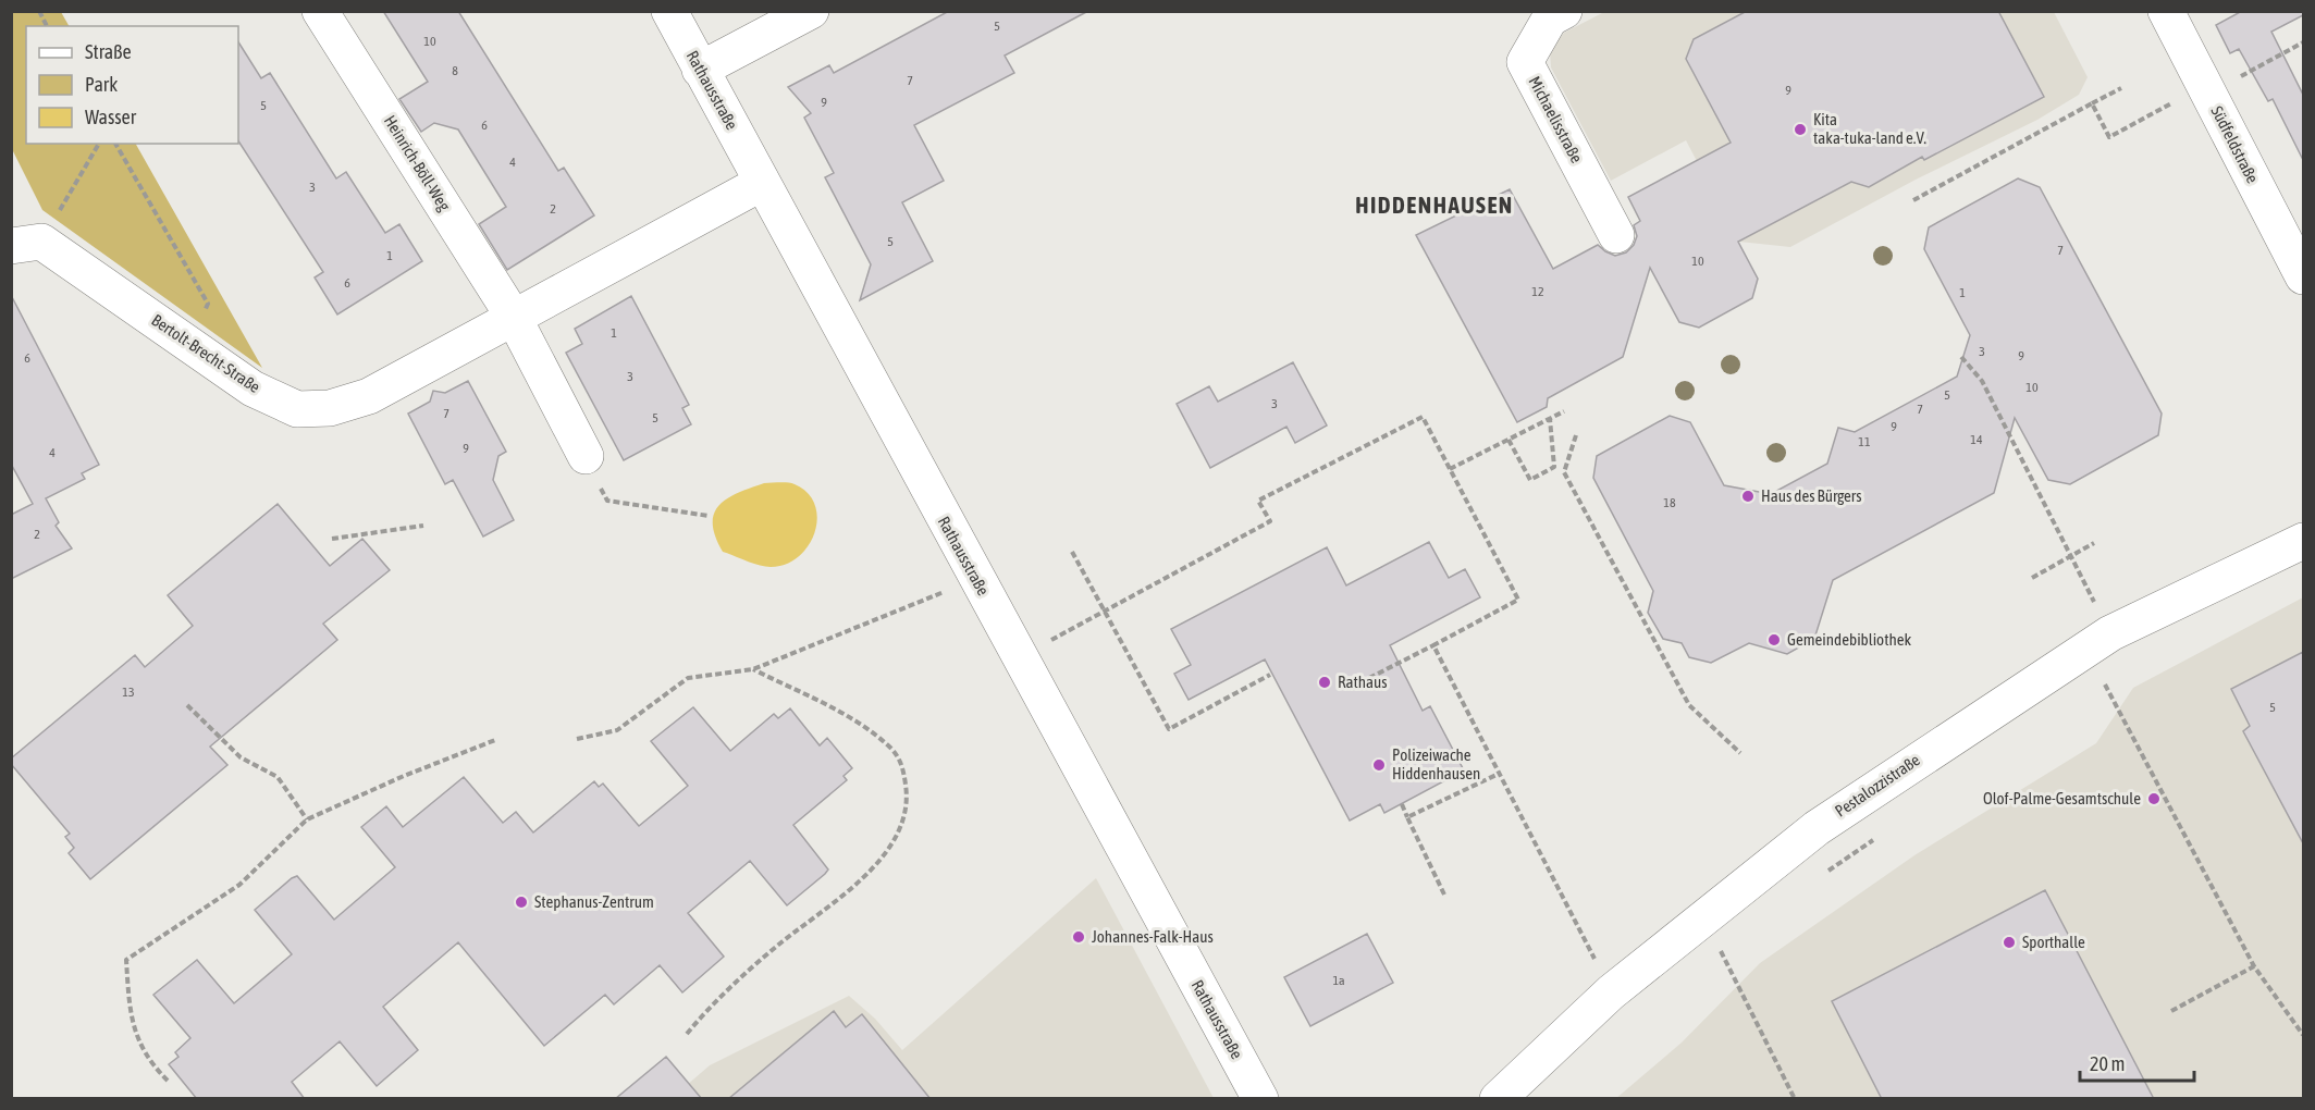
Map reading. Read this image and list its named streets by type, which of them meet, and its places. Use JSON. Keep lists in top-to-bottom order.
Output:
{
  "streets": {
    "street": [
      "Rathausstraße",
      "Michaelisstraße",
      "Südfeldstraße",
      "Heinrich-Böll-Weg",
      "Bertolt-Brecht-Straße",
      "Pestalozzistraße"
    ]
  },
  "crossings": [
    ["Rathausstraße", "Bertolt-Brecht-Straße"],
    ["Heinrich-Böll-Weg", "Bertolt-Brecht-Straße"]
  ],
  "districts": ["HIDDENHAUSEN"],
  "places": [
    "Kita taka-tuka-land e.V.",
    "Haus des Bürgers",
    "Gemeindebibliothek",
    "Rathaus",
    "Polizeiwache Hiddenhausen",
    "Olof-Palme-Gesamtschule",
    "Stephanus-Zentrum",
    "Johannes-Falk-Haus",
    "Sporthalle"
  ],
  "house_numbers": [
    "5",
    "10",
    "8",
    "7",
    "9",
    "9",
    "5",
    "6",
    "4",
    "3",
    "2",
    "5",
    "7",
    "1",
    "10",
    "6",
    "12",
    "1",
    "1",
    "3",
    "9",
    "6",
    "3",
    "10",
    "5",
    "3",
    "7",
    "7",
    "5",
    "9",
    "14",
    "11",
    "9",
    "4",
    "18",
    "2",
    "13",
    "5",
    "1a"
  ],
  "legend": ["Straße", "Park", "Wasser"],
  "scale_bar": "20 m"
}
